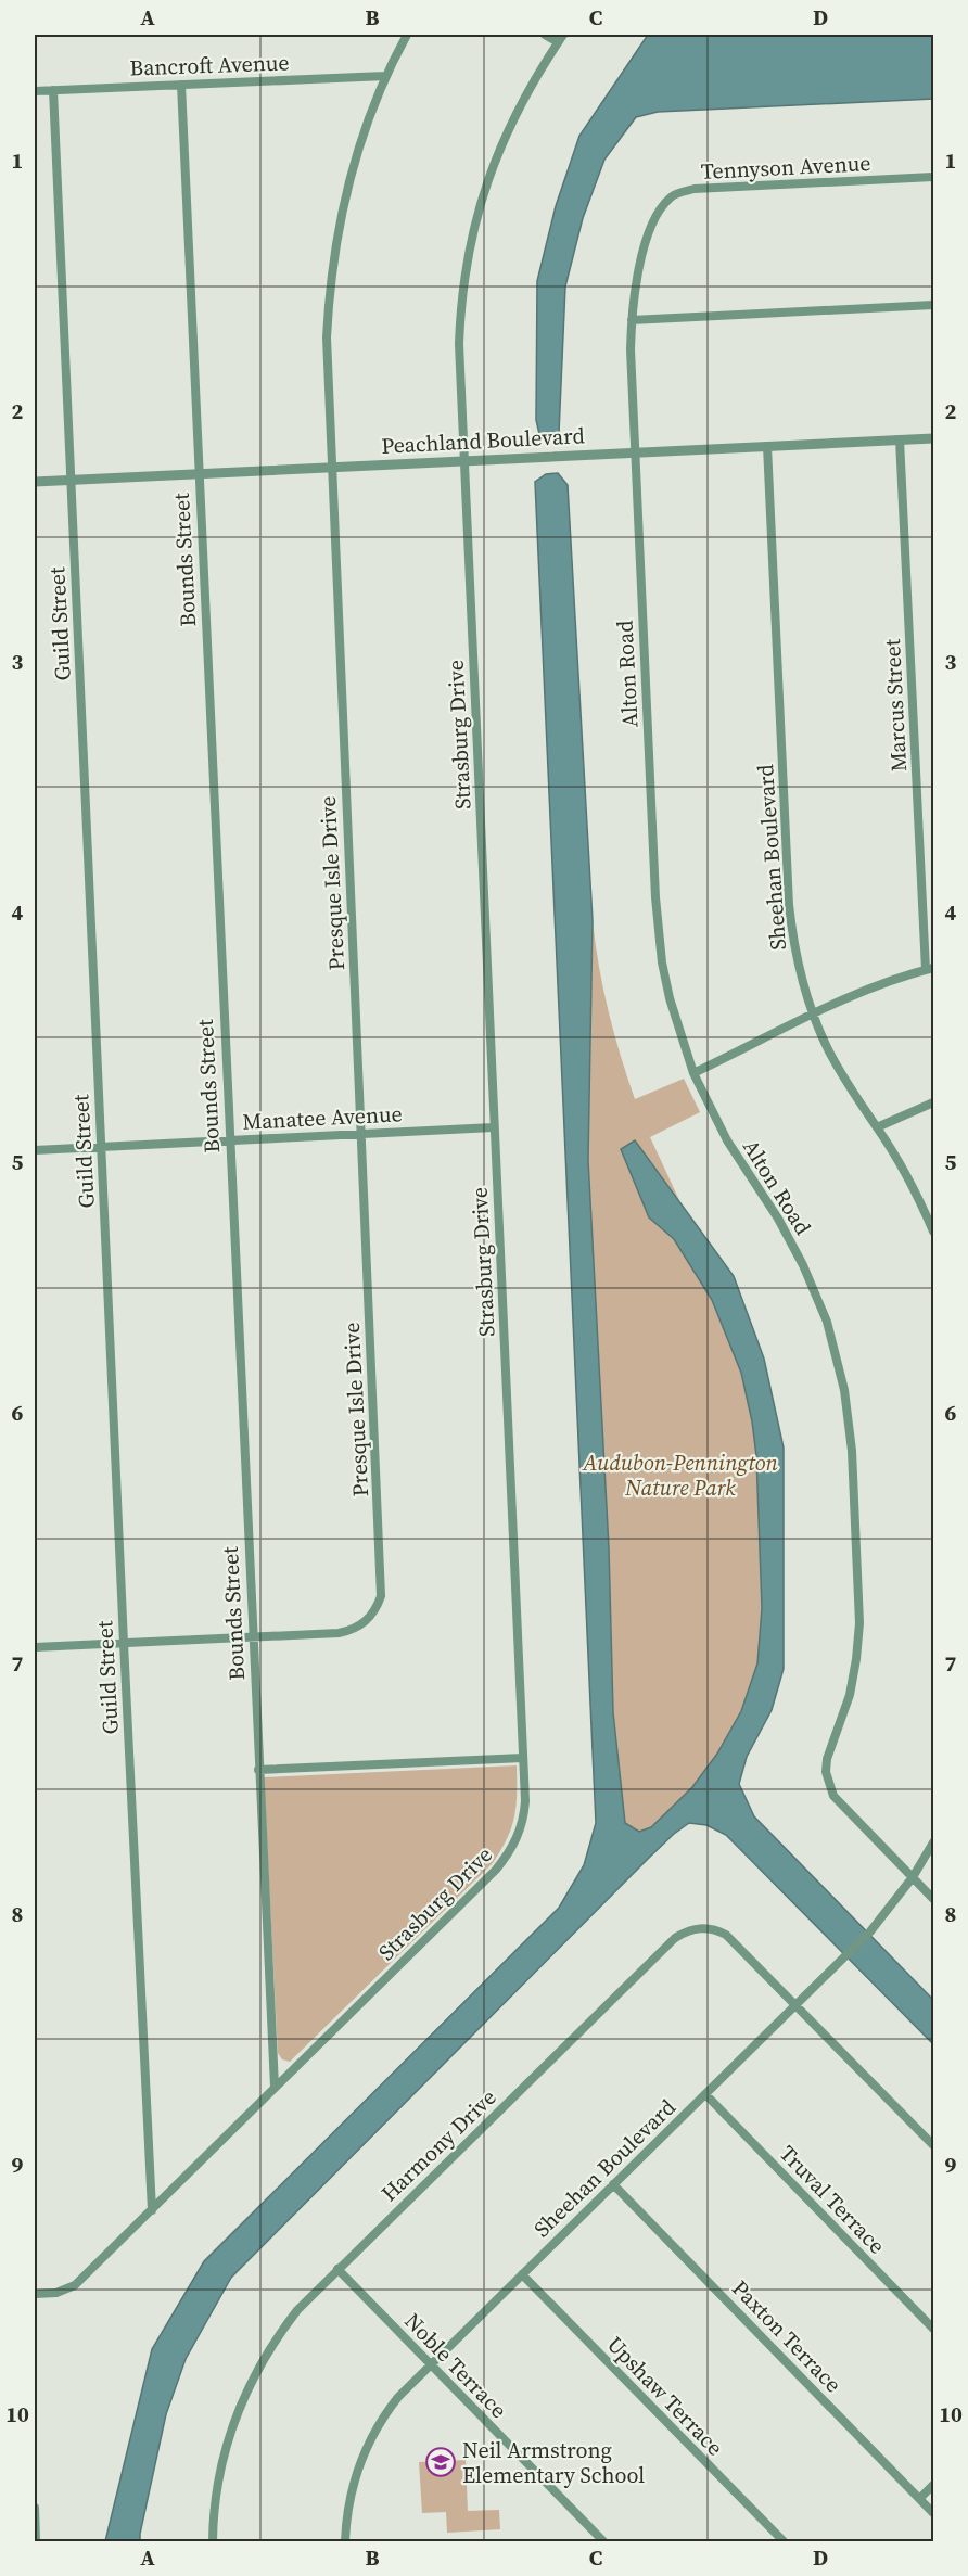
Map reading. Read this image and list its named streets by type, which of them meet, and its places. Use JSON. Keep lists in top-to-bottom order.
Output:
{
  "streets": {
    "street": [
      "Bancroft Avenue",
      "Tennyson Avenue",
      "Peachland Boulevard",
      "Bounds Street",
      "Guild Street",
      "Alton Road",
      "Marcus Street",
      "Strasburg Drive",
      "Sheehan Boulevard",
      "Presque Isle Drive",
      "Manatee Avenue",
      "Harmony Drive",
      "Truval Terrace",
      "Paxton Terrace",
      "Noble Terrace",
      "Upshaw Terrace"
    ]
  },
  "crossings": [
    ["Bancroft Avenue", "Bounds Street"],
    ["Bancroft Avenue", "Guild Street"],
    ["Bancroft Avenue", "Presque Isle Drive"],
    ["Tennyson Avenue", "Peachland Boulevard"],
    ["Tennyson Avenue", "Alton Road"],
    ["Peachland Boulevard", "Bounds Street"],
    ["Peachland Boulevard", "Guild Street"],
    ["Peachland Boulevard", "Alton Road"],
    ["Peachland Boulevard", "Marcus Street"],
    ["Peachland Boulevard", "Strasburg Drive"],
    ["Peachland Boulevard", "Sheehan Boulevard"],
    ["Peachland Boulevard", "Presque Isle Drive"],
    ["Bounds Street", "Strasburg Drive"],
    ["Bounds Street", "Presque Isle Drive"],
    ["Bounds Street", "Manatee Avenue"],
    ["Guild Street", "Strasburg Drive"],
    ["Guild Street", "Presque Isle Drive"],
    ["Guild Street", "Manatee Avenue"],
    ["Alton Road", "Sheehan Boulevard"],
    ["Strasburg Drive", "Manatee Avenue"],
    ["Sheehan Boulevard", "Harmony Drive"],
    ["Sheehan Boulevard", "Truval Terrace"],
    ["Sheehan Boulevard", "Paxton Terrace"],
    ["Sheehan Boulevard", "Noble Terrace"],
    ["Sheehan Boulevard", "Upshaw Terrace"],
    ["Presque Isle Drive", "Manatee Avenue"],
    ["Harmony Drive", "Noble Terrace"]
  ],
  "parks": ["Audubon-Pennington Nature Park"],
  "places": {
    "school or university": ["Neil Armstrong Elementary School"]
  },
  "grid": {
    "columns": [
      "A",
      "B",
      "C",
      "D"
    ],
    "rows": [
      "1",
      "2",
      "3",
      "4",
      "5",
      "6",
      "7",
      "8",
      "9",
      "10"
    ]
  }
}
